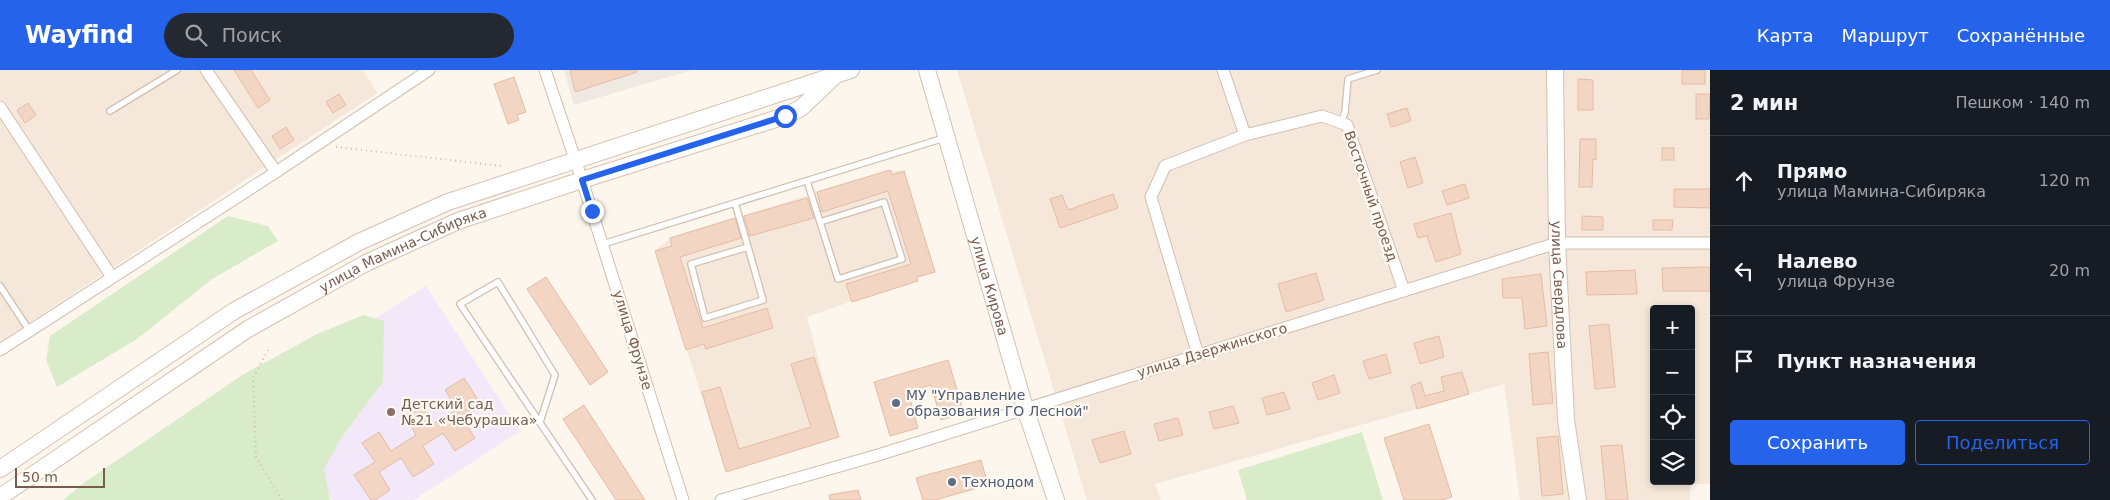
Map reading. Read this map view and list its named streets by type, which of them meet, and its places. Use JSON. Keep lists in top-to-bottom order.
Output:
{
  "streets": {
    "main road": ["улица Мамина-Сибиряка", "улица Свердлова", "улица Кирова"],
    "street": ["Восточный проезд", "улица Фрунзе", "улица Дзержинского"]
  },
  "crossings": [
    ["Восточный проезд", "улица Дзержинского"],
    ["улица Мамина-Сибиряка", "улица Фрунзе"],
    ["улица Свердлова", "улица Дзержинского"],
    ["улица Кирова", "улица Дзержинского"]
  ],
  "places": ["МУ \"Управление образования ГО Лесной\"", "Детский сад №21 «Чебурашка»", "Технодом"],
  "scale_bar": "50 m",
  "page": {
    "header": "Wayfind",
    "search": "Поиск",
    "nav": ["Карта", "Маршрут", "Сохранённые"],
    "heading": ["2 мин", "Пешком · 140 m"],
    "list": [
      ["Прямо", "улица Мамина-Сибиряка", "120 m"],
      ["Налево", "улица Фрунзе", "20 m"],
      "Пункт назначения"
    ],
    "map_buttons": ["+", "−"],
    "buttons": ["Сохранить", "Поделиться"],
    "scale": "50 m"
  }
}
